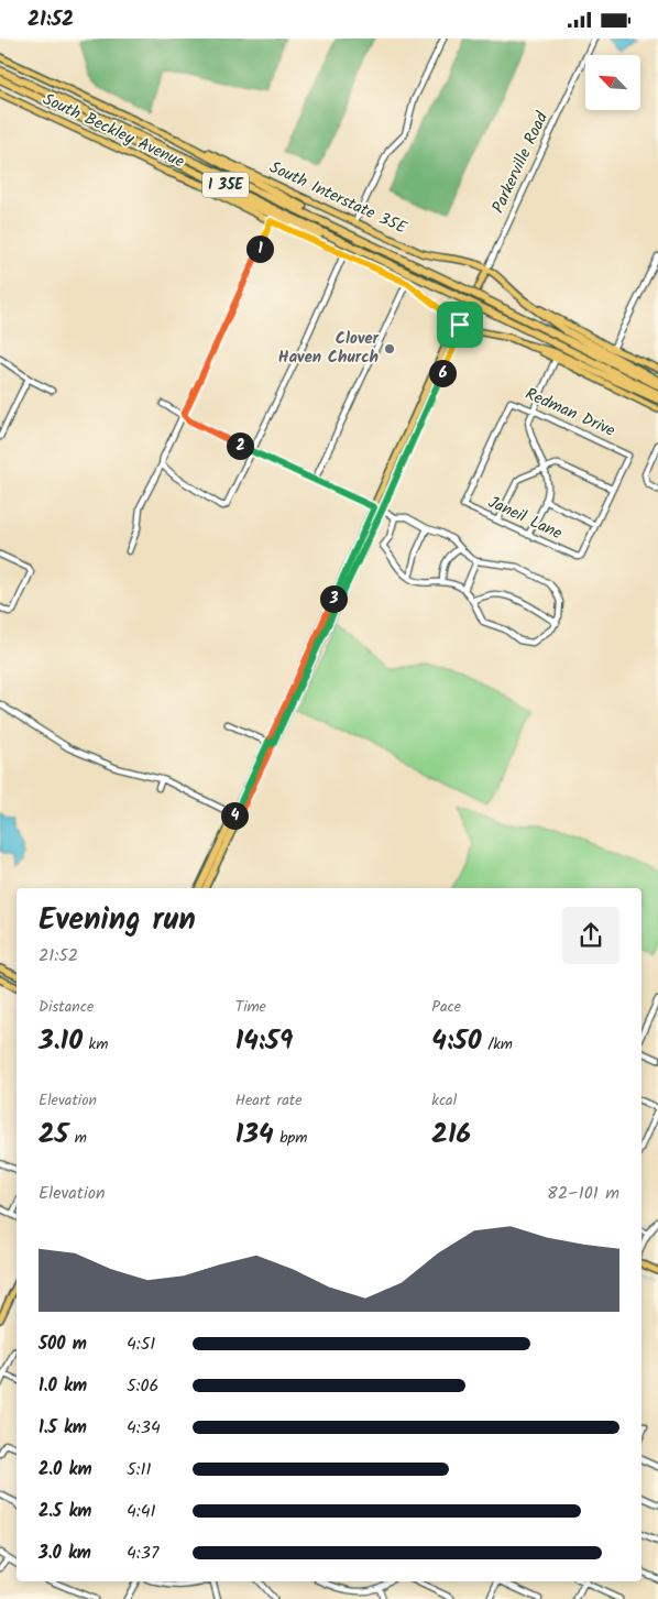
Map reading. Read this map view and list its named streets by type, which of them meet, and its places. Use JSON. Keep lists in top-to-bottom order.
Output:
{
  "streets": {
    "highway": ["I 35E"],
    "main road": ["South Beckley Avenue", "Parkerville Road", "South Interstate 35E"],
    "street": ["Redman Drive", "Janeil Lane"]
  },
  "crossings": [
    ["South Beckley Avenue", "Parkerville Road"],
    ["Parkerville Road", "South Interstate 35E"],
    ["Redman Drive", "Janeil Lane"]
  ],
  "places": ["Clover Haven Church"],
  "north": "top left",
  "page": {
    "status": "21:52",
    "pins": [
      "1",
      "6",
      "2",
      "3",
      "4"
    ],
    "heading": ["Evening run", "21:52"],
    "stats": [
      ["Distance", "3.10 km"],
      ["Time", "14:59"],
      ["Pace", "4:50 /km"],
      ["Elevation", "25 m"],
      ["Heart rate", "134 bpm"],
      ["kcal", "216"]
    ],
    "chart": ["Elevation", "82–101 m"],
    "list": [
      {
        "name": "500 m",
        "note": "4:51"
      },
      {
        "name": "1.0 km",
        "note": "5:06"
      },
      {
        "name": "1.5 km",
        "note": "4:34"
      },
      {
        "name": "2.0 km",
        "note": "5:11"
      },
      {
        "name": "2.5 km",
        "note": "4:41"
      },
      {
        "name": "3.0 km",
        "note": "4:37"
      }
    ]
  }
}
